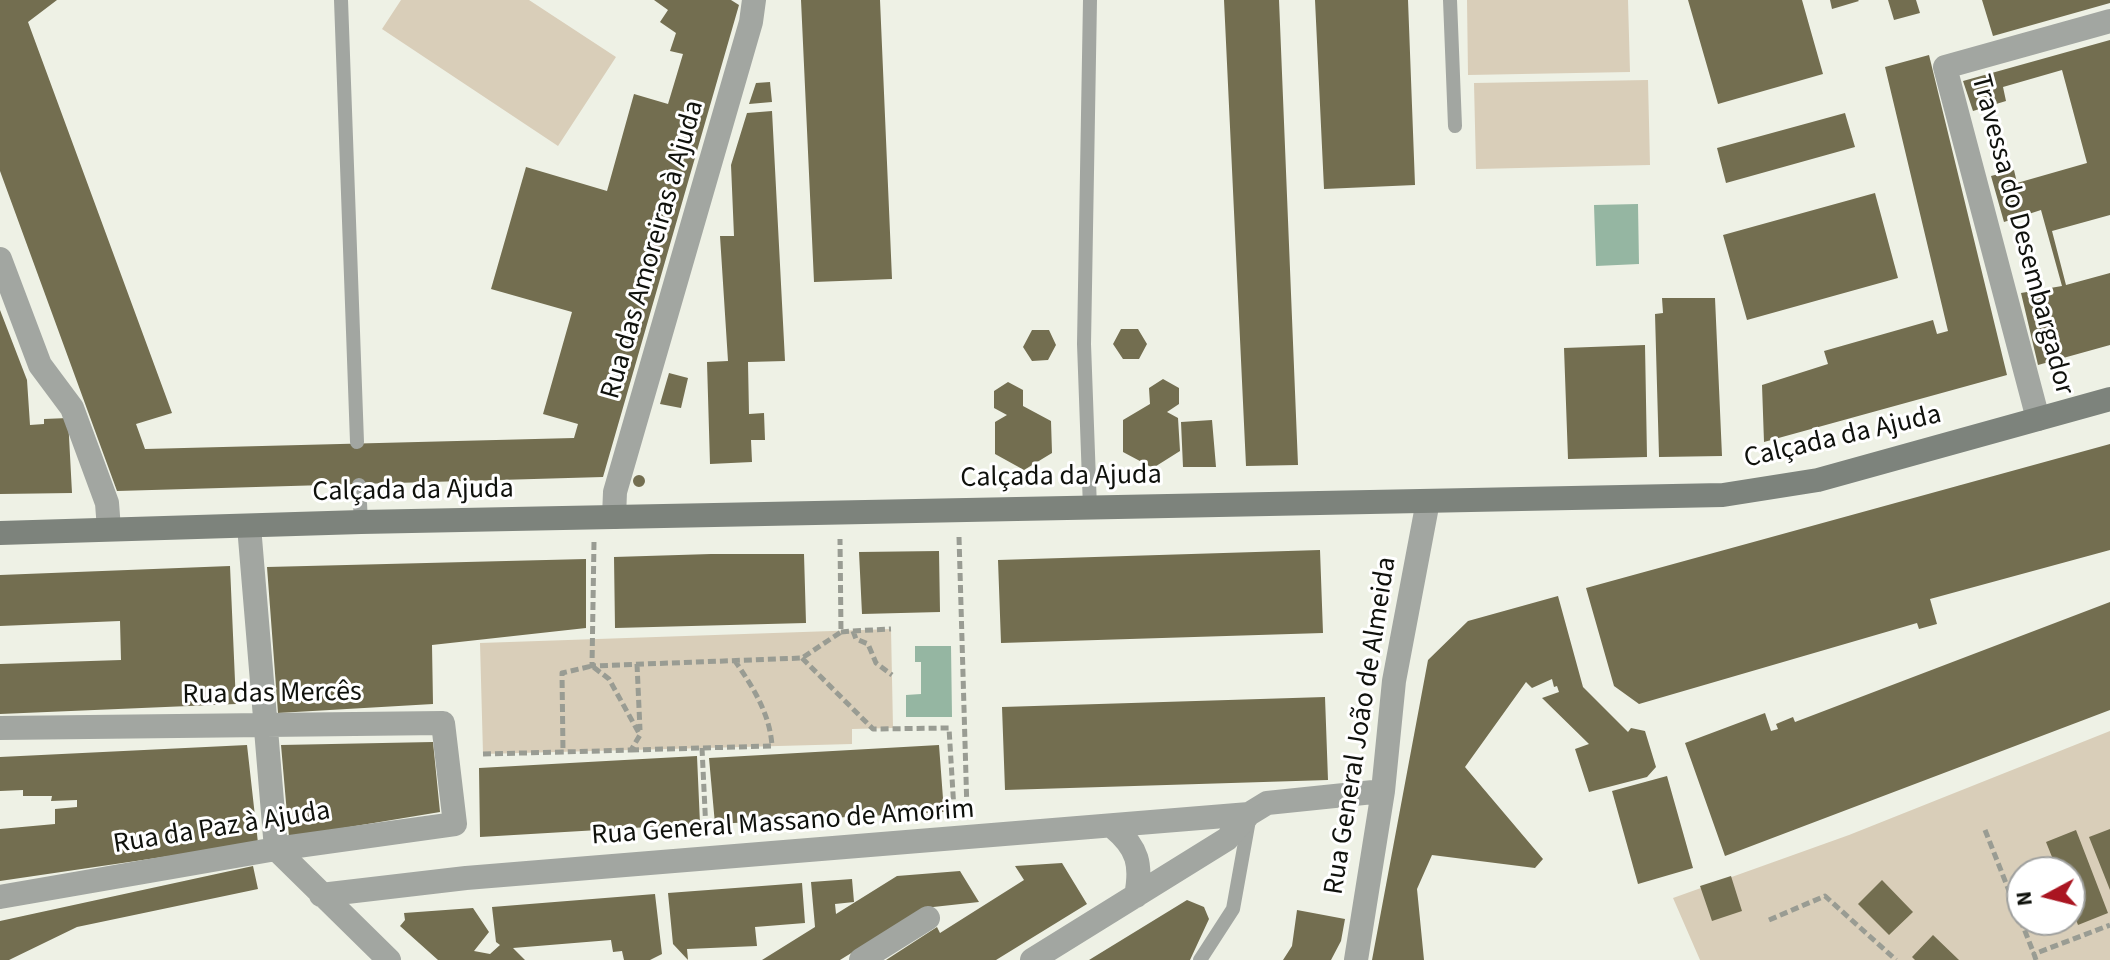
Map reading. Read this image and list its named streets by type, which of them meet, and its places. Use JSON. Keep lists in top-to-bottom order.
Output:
{
  "streets": {
    "street": [
      "Travessa do Desembargador",
      "Rua das Amoreiras à Ajuda",
      "Calçada da Ajuda",
      "Rua das Mercês",
      "Rua General João de Almeida",
      "Rua General Massano de Amorim",
      "Rua da Paz à Ajuda"
    ]
  },
  "crossings": [
    ["Travessa do Desembargador", "Calçada da Ajuda"],
    ["Rua das Amoreiras à Ajuda", "Calçada da Ajuda"],
    ["Calçada da Ajuda", "Rua General João de Almeida"],
    ["Rua das Mercês", "Rua da Paz à Ajuda"]
  ],
  "north": "left"
}
